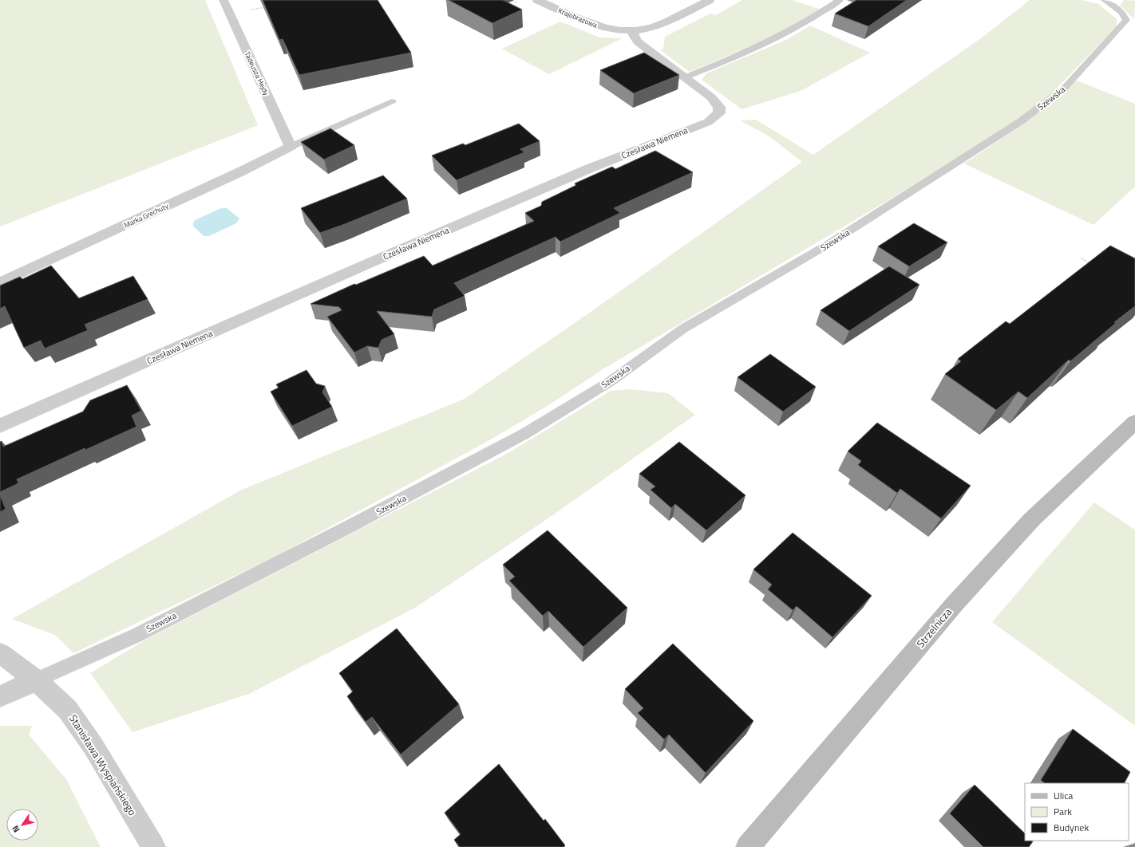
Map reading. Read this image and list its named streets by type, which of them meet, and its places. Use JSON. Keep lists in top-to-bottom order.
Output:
{
  "streets": {
    "street": [
      "Krajobrazowa",
      "Tadeusza Hejdy",
      "Czesława Niemena",
      "Marka Grechuty",
      "Strzelnicza",
      "Stanisława Wyspiańskiego"
    ],
    "lane": ["Szewska"]
  },
  "crossings": [
    ["Krajobrazowa", "Czesława Niemena"],
    ["Tadeusza Hejdy", "Marka Grechuty"],
    ["Szewska", "Stanisława Wyspiańskiego"]
  ],
  "legend": ["Ulica", "Park", "Budynek"],
  "north": "bottom left"
}
